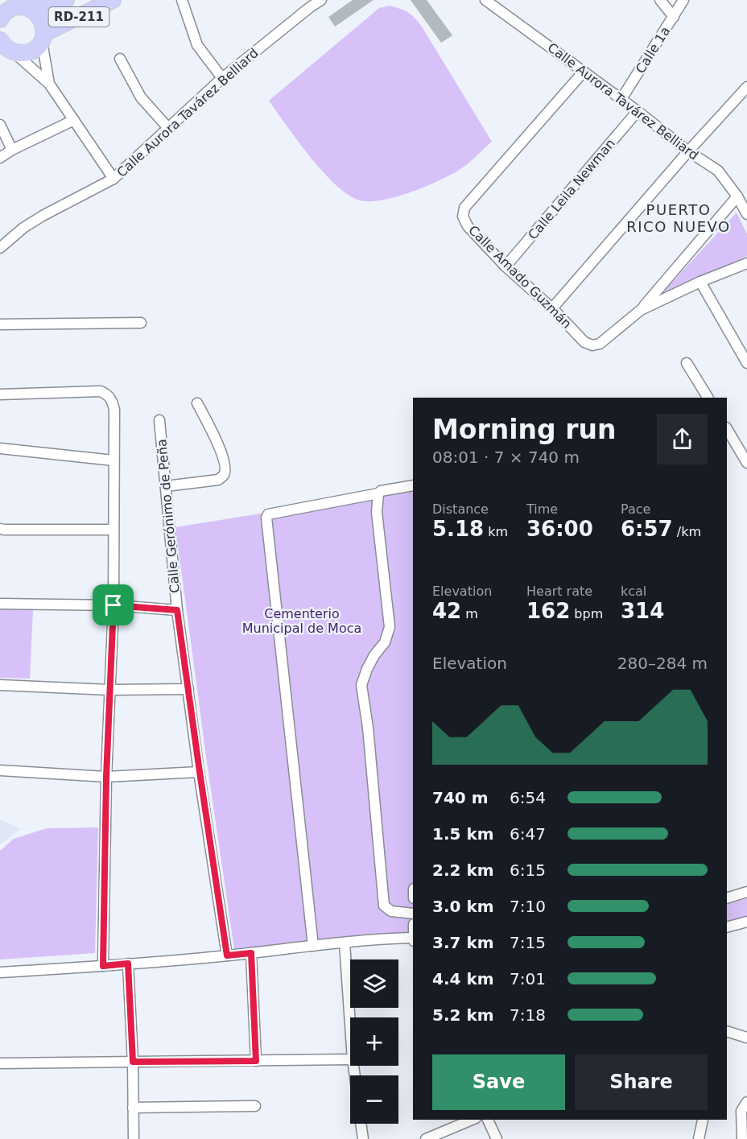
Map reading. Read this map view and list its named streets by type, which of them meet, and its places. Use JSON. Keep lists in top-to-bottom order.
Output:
{
  "streets": {
    "main road": ["RD-211"],
    "street": [
      "Calle 1a",
      "Calle Aurora Tavárez Belliard",
      "Calle Leila Newman",
      "Calle Amado Guzmán",
      "Calle Gerónimo de Peña"
    ]
  },
  "crossings": [
    ["Calle 1a", "Calle Aurora Tavárez Belliard"],
    ["Calle Aurora Tavárez Belliard", "Calle Leila Newman"],
    ["Calle Aurora Tavárez Belliard", "Calle Amado Guzmán"],
    ["Calle Leila Newman", "Calle Amado Guzmán"]
  ],
  "districts": ["PUERTO RICO NUEVO"],
  "parks": ["Cementerio Municipal de Moca"],
  "page": {
    "heading": ["Morning run", "08:01 · 7 × 740 m"],
    "stats": [
      ["Distance", "5.18 km"],
      ["Time", "36:00"],
      ["Pace", "6:57 /km"],
      ["Elevation", "42 m"],
      ["Heart rate", "162 bpm"],
      ["kcal", "314"]
    ],
    "chart": ["Elevation", "280–284 m"],
    "list": [
      {
        "name": "740 m",
        "note": "6:54"
      },
      {
        "name": "1.5 km",
        "note": "6:47"
      },
      {
        "name": "2.2 km",
        "note": "6:15"
      },
      {
        "name": "3.0 km",
        "note": "7:10"
      },
      {
        "name": "3.7 km",
        "note": "7:15"
      },
      {
        "name": "4.4 km",
        "note": "7:01"
      },
      {
        "name": "5.2 km",
        "note": "7:18"
      }
    ],
    "map_buttons": ["+", "−"],
    "buttons": ["Save", "Share"]
  }
}
